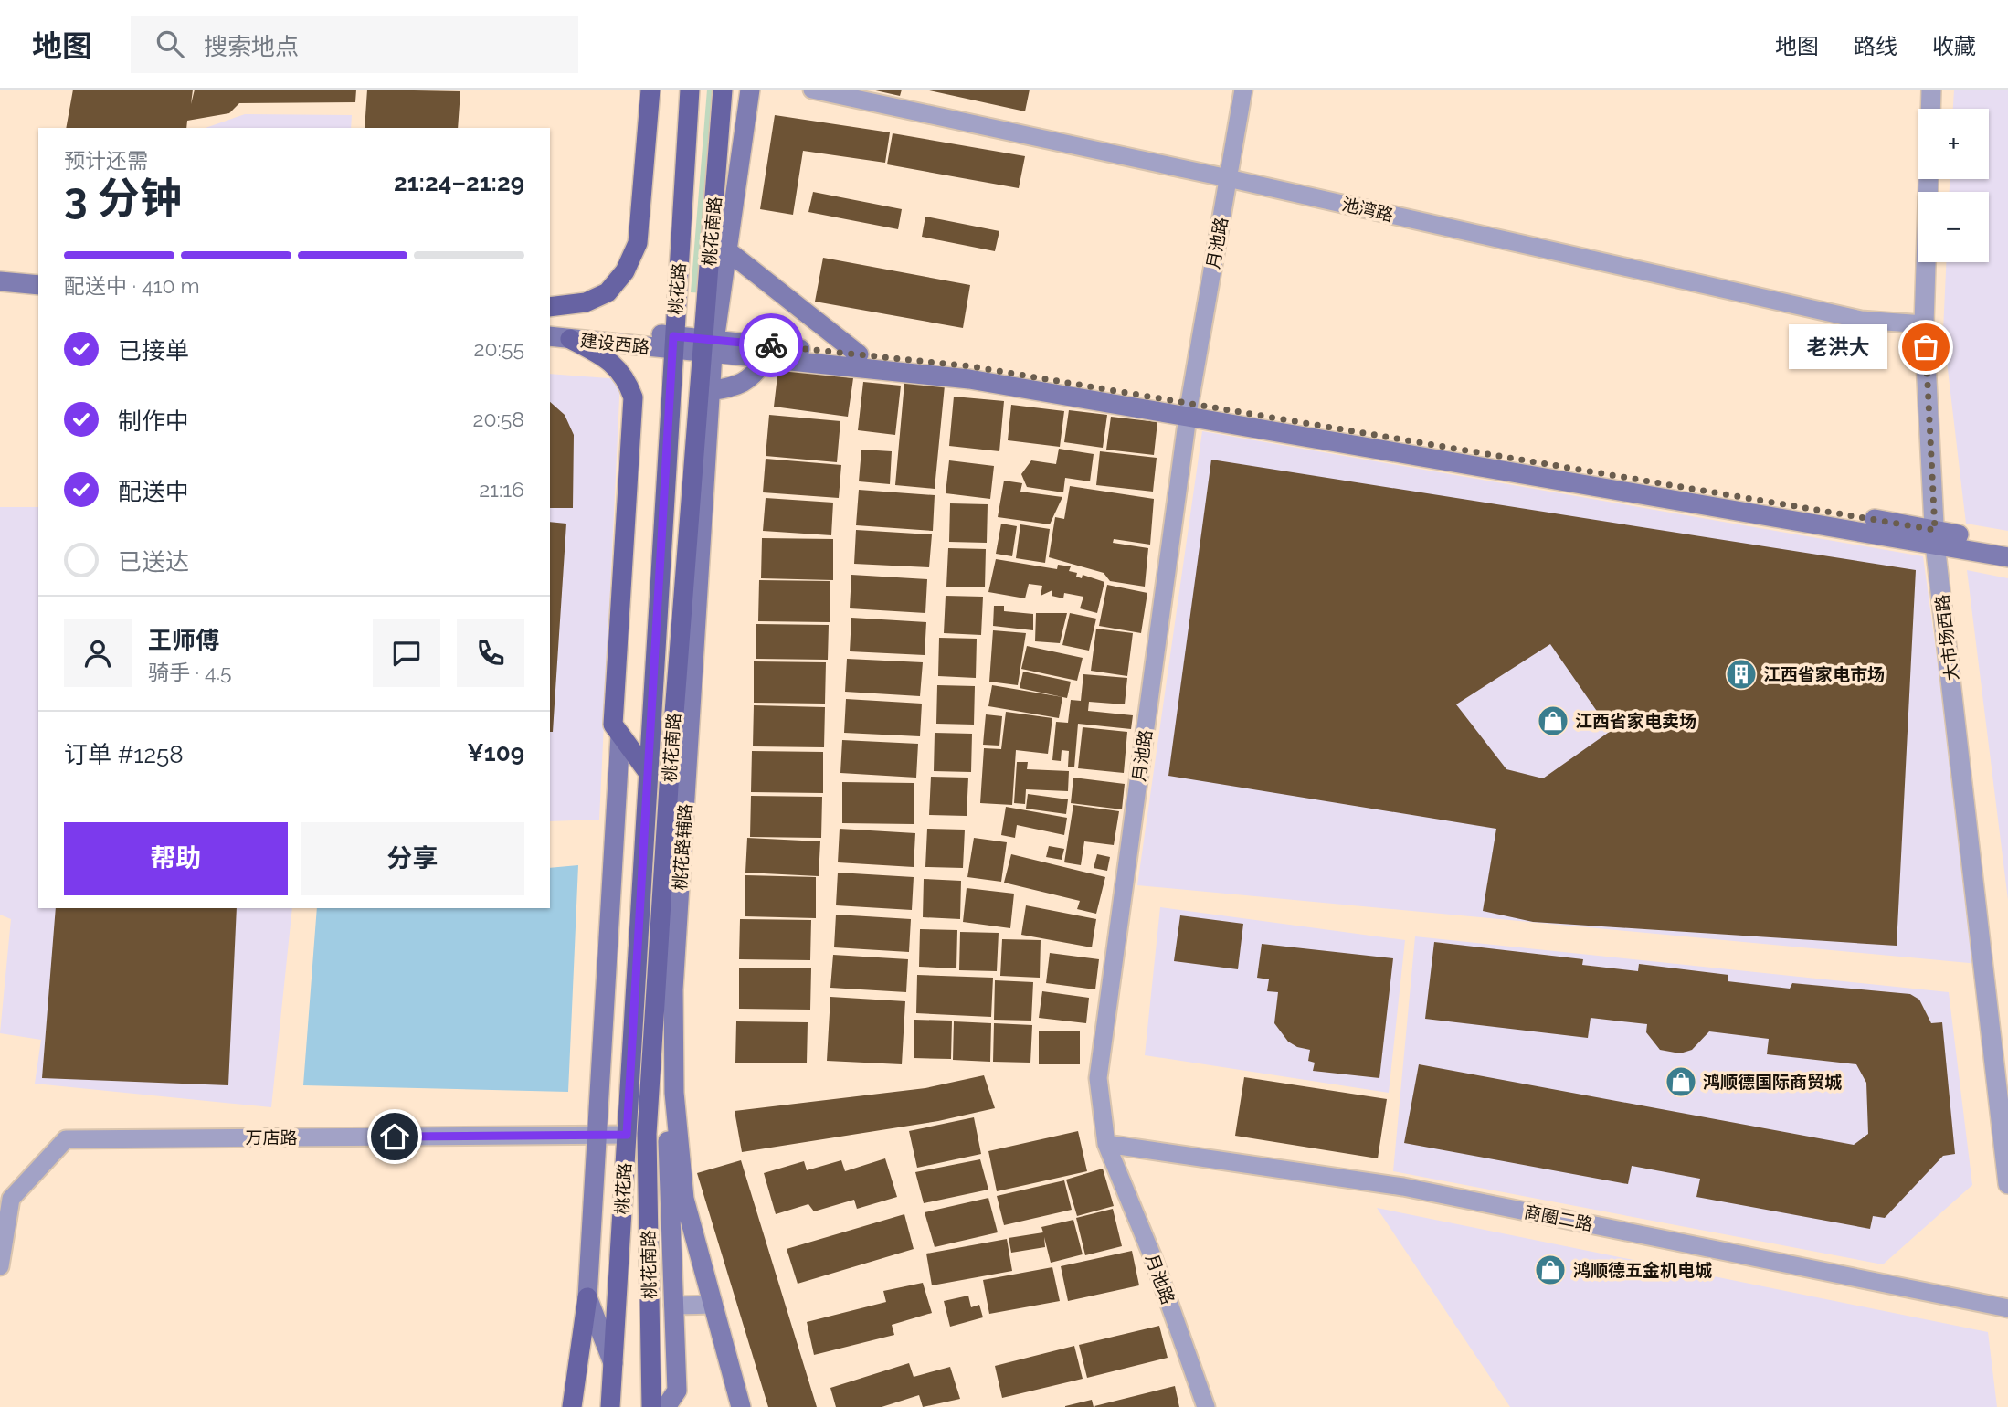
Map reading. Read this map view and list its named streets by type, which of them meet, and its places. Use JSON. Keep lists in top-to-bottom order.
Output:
{
  "streets": {
    "main road": [
      "桃花南路",
      "桃花路",
      "建设西路",
      "桃花路辅路"
    ],
    "street": [
      "池湾路",
      "月池路",
      "大市场西路",
      "万店路",
      "商圈二路"
    ]
  },
  "crossings": [
    ["池湾路", "月池路"],
    ["池湾路", "大市场西路"],
    ["桃花南路", "建设西路"],
    ["桃花南路", "桃花路辅路"],
    ["月池路", "建设西路"],
    ["月池路", "商圈二路"],
    ["桃花路", "建设西路"],
    ["桃花路", "万店路"],
    ["建设西路", "大市场西路"],
    ["建设西路", "桃花路辅路"]
  ],
  "places": {
    "other": ["老洪大"],
    "building": ["江西省家电市场"],
    "shop": ["江西省家电卖场", "鸿顺德国际商贸城", "鸿顺德五金机电城"]
  },
  "page": {
    "header": "地图",
    "search": "搜索地点",
    "nav": ["地图", "路线", "收藏"],
    "map_buttons": ["+", "−"],
    "heading": ["3 分钟", "预计还需", "21:24–21:29"],
    "panel": [
      "王师傅",
      "骑手 · 4.5",
      "订单 #1258",
      "¥109"
    ],
    "bar": "配送中 · 410 m",
    "list": [
      ["已接单", "20:55"],
      ["制作中", "20:58"],
      ["配送中", "21:16"],
      "已送达"
    ],
    "bubble": "老洪大",
    "buttons": ["帮助", "分享"]
  }
}
